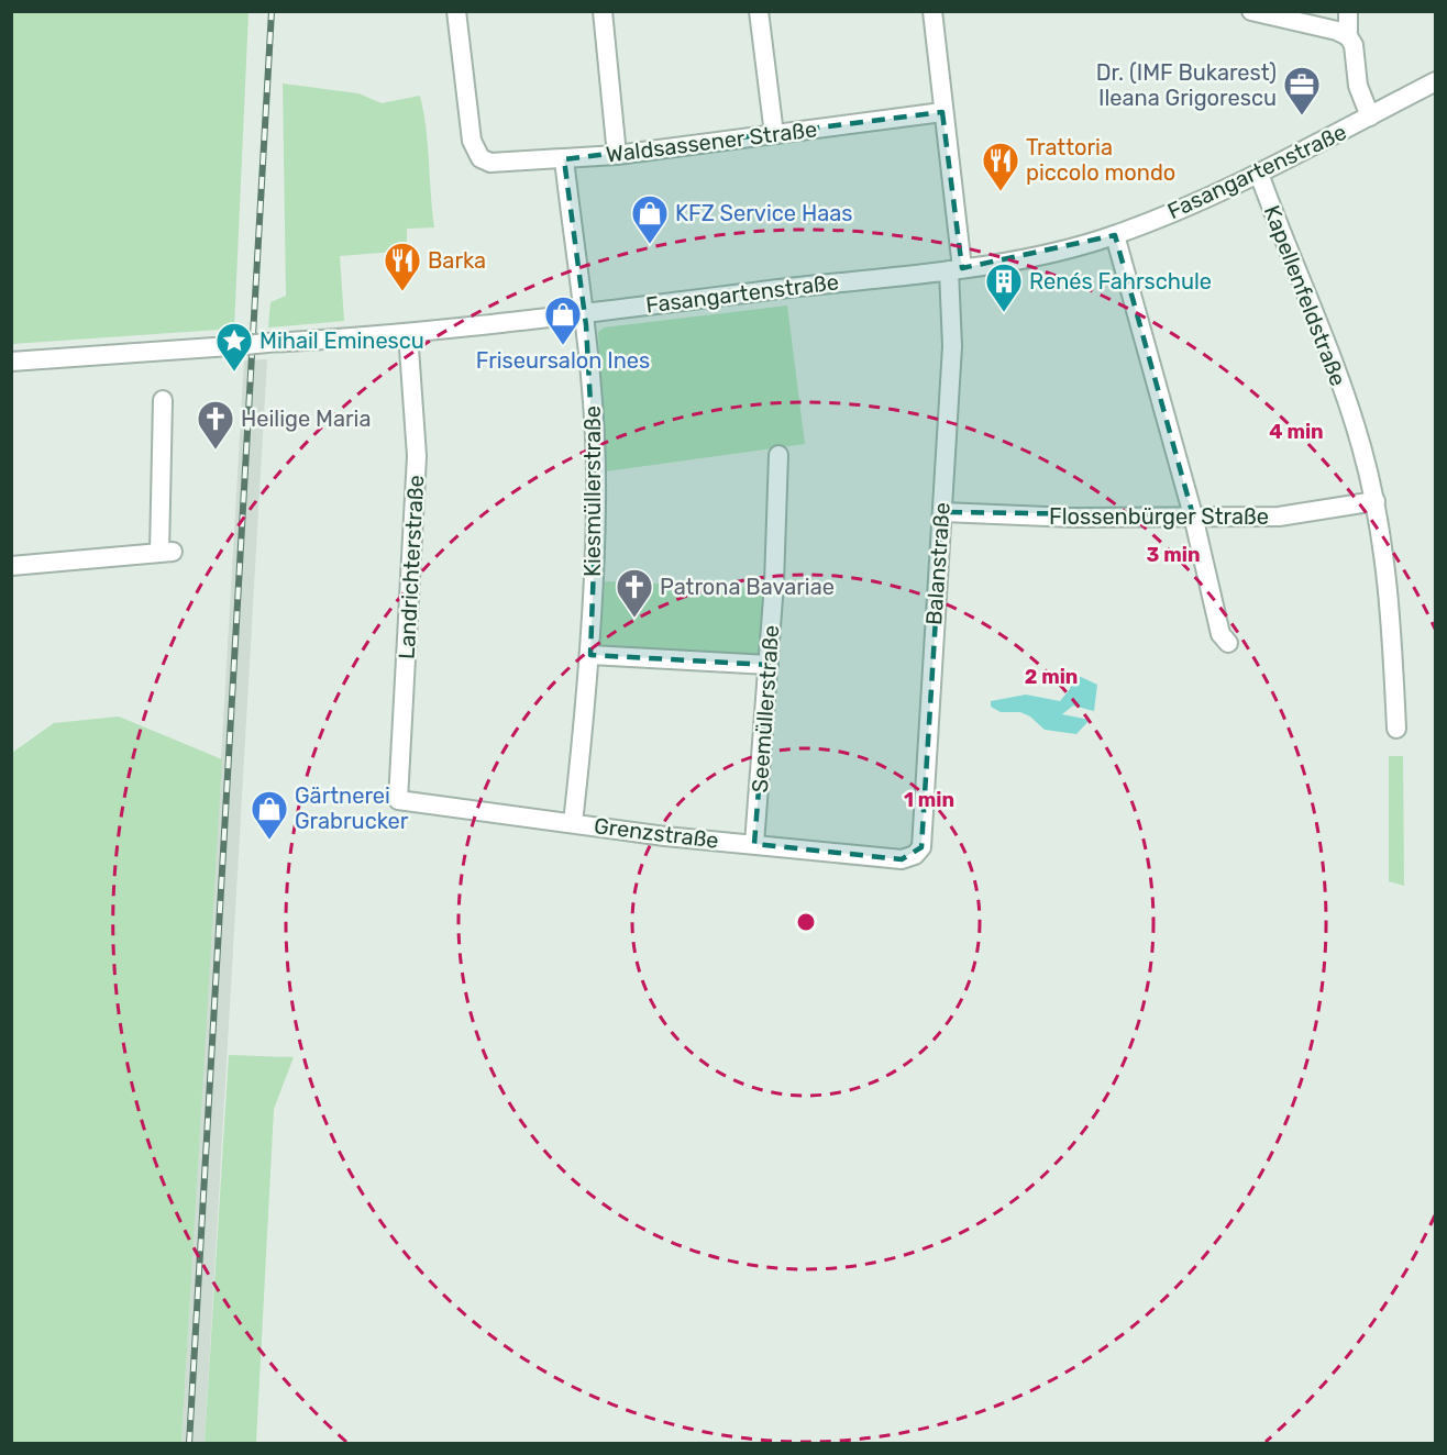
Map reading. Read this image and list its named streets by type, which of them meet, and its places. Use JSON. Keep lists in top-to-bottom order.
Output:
{
  "streets": {
    "street": [
      "Waldsassener Straße",
      "Fasangartenstraße",
      "Kapellenfeldstraße",
      "Kiesmüllerstraße",
      "Flossenbürger Straße",
      "Balanstraße",
      "Landrichterstraße",
      "Seemüllerstraße",
      "Grenzstraße"
    ]
  },
  "crossings": [
    ["Waldsassener Straße", "Kiesmüllerstraße"],
    ["Waldsassener Straße", "Balanstraße"],
    ["Fasangartenstraße", "Kapellenfeldstraße"],
    ["Fasangartenstraße", "Kiesmüllerstraße"],
    ["Fasangartenstraße", "Balanstraße"],
    ["Fasangartenstraße", "Landrichterstraße"],
    ["Kapellenfeldstraße", "Flossenbürger Straße"],
    ["Kiesmüllerstraße", "Grenzstraße"],
    ["Flossenbürger Straße", "Balanstraße"],
    ["Balanstraße", "Grenzstraße"],
    ["Landrichterstraße", "Grenzstraße"],
    ["Seemüllerstraße", "Grenzstraße"]
  ],
  "places": {
    "office": ["Dr. (IMF Bukarest) Ileana Grigorescu"],
    "restaurant": ["Trattoria piccolo mondo", "Barka"],
    "shop": ["KFZ Service Haas", "Friseursalon Ines", "Gärtnerei Grabrucker"],
    "building": ["Renés Fahrschule"],
    "place": ["Mihail Eminescu"],
    "church": ["Heilige Maria", "Patrona Bavariae"]
  },
  "rings": [
    "4 min",
    "3 min",
    "2 min",
    "1 min"
  ]
}
